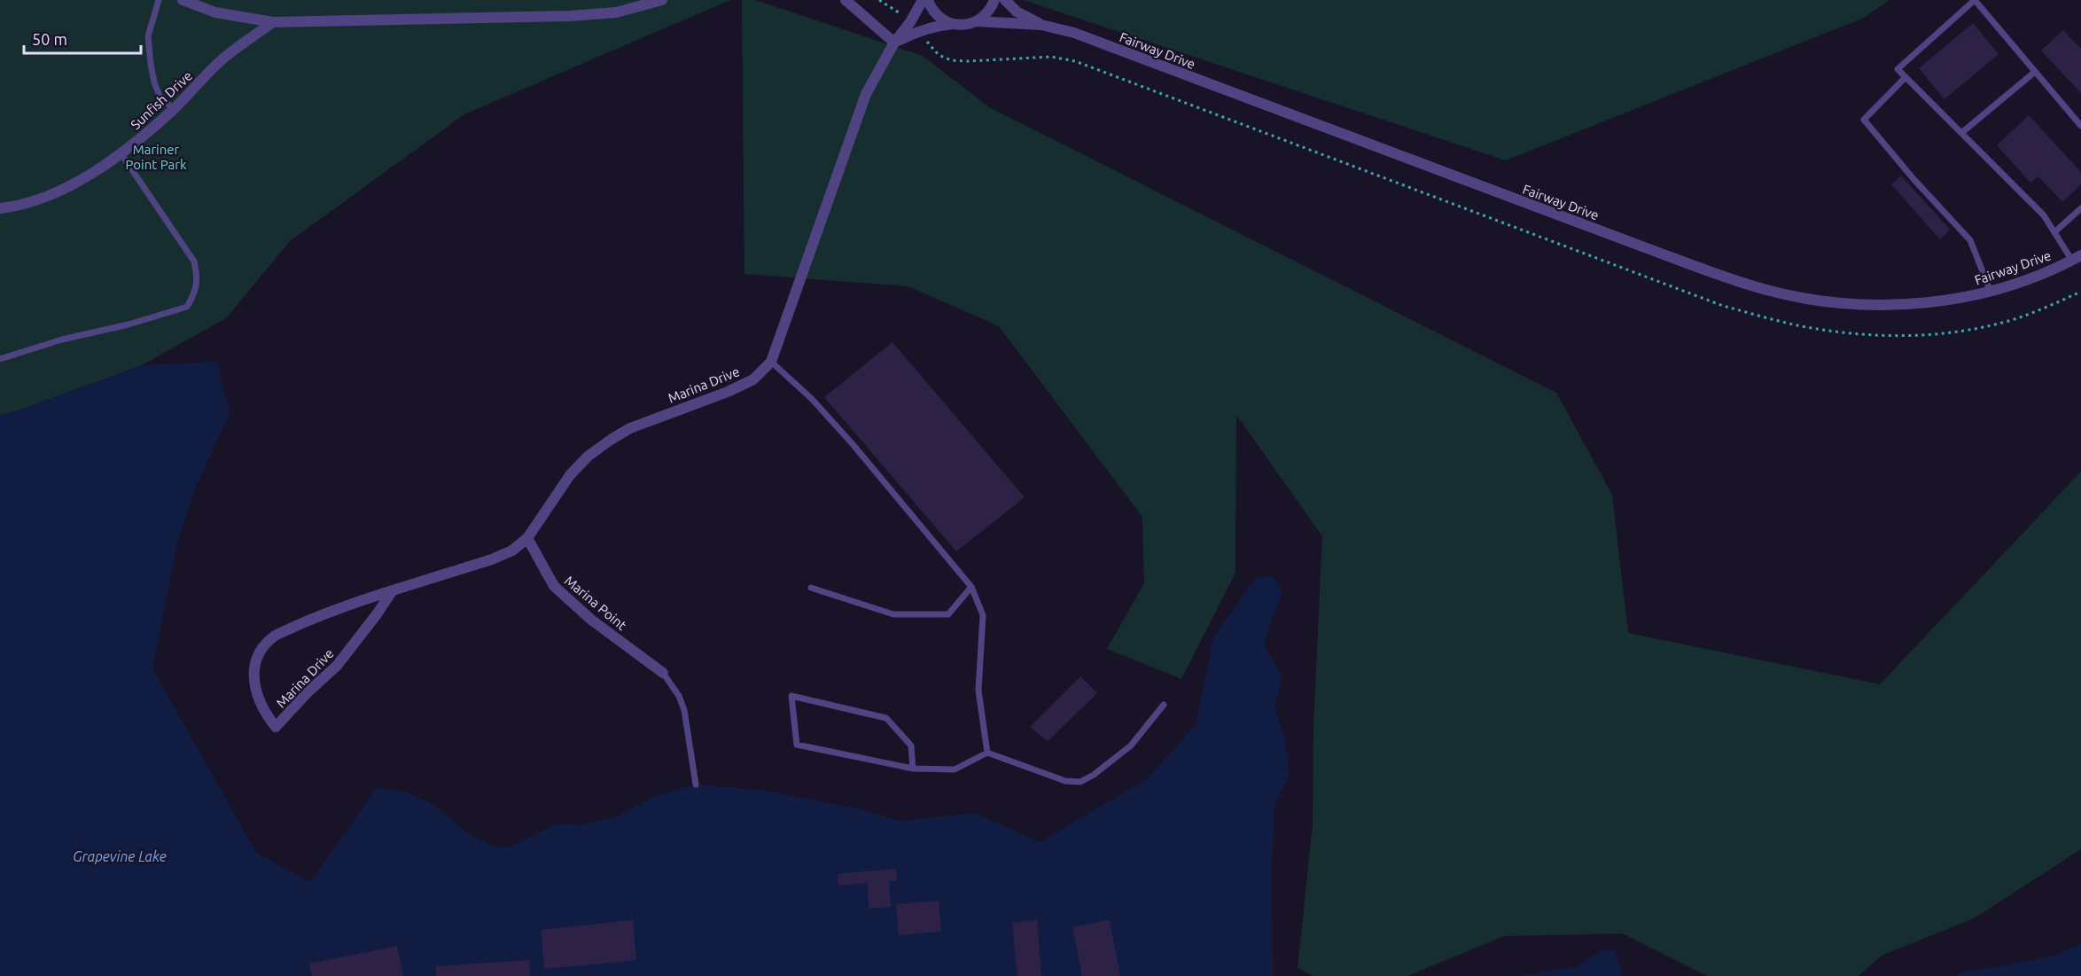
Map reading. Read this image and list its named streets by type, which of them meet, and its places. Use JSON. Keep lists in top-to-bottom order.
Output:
{
  "streets": {
    "street": [
      "Fairway Drive",
      "Sunfish Drive",
      "Marina Drive",
      "Marina Point"
    ]
  },
  "crossings": [
    ["Marina Drive", "Marina Point"]
  ],
  "water": ["Grapevine Lake"],
  "parks": ["Mariner Point Park"],
  "scale_bar": "50 m"
}
